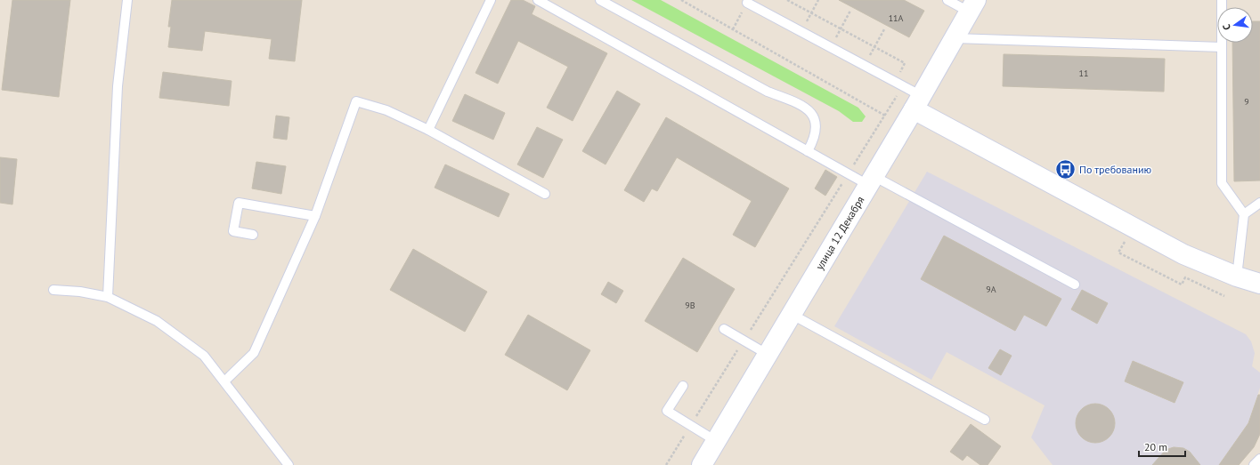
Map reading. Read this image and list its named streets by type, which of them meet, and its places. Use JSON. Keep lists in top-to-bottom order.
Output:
{
  "streets": {
    "main road": ["улица 12 Декабря"]
  },
  "places": {
    "bus stop": ["По требованию"]
  },
  "house_numbers": [
    "11А",
    "11",
    "9",
    "9А",
    "9В"
  ],
  "scale_bar": "20 m",
  "north": "left"
}
